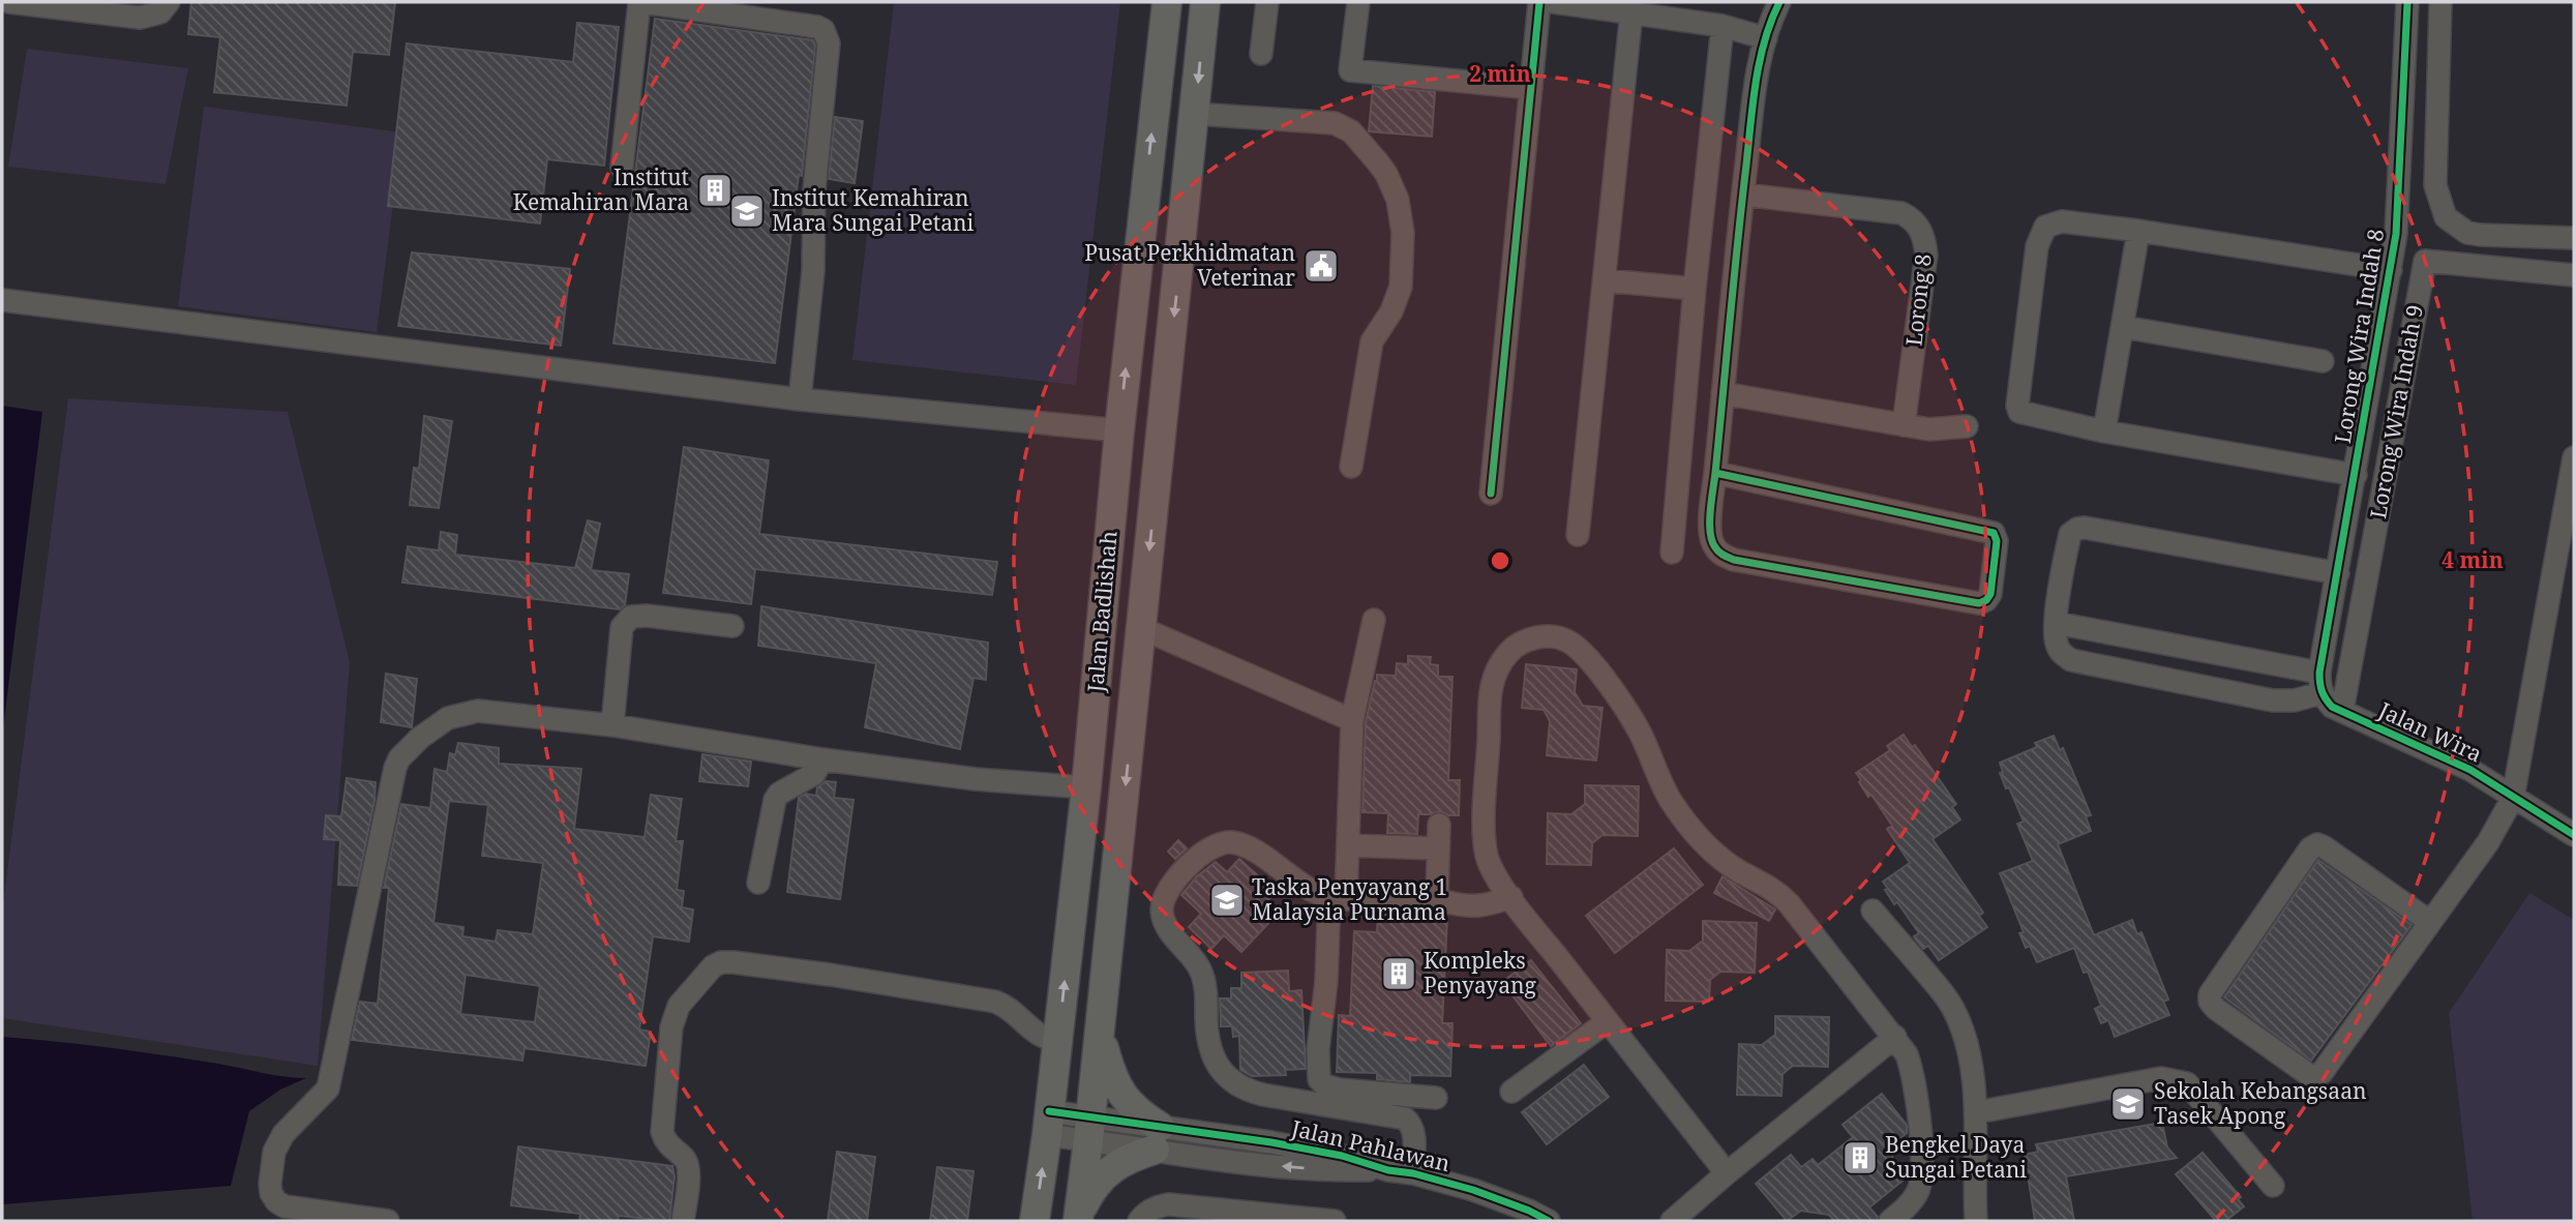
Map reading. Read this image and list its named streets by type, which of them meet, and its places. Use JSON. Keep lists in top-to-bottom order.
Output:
{
  "streets": {
    "main road": ["Jalan Badlishah"],
    "street": [
      "Lorong 8",
      "Lorong Wira Indah 8",
      "Lorong Wira Indah 9",
      "Jalan Wira",
      "Jalan Pahlawan"
    ]
  },
  "crossings": [
    ["Lorong Wira Indah 8", "Jalan Wira"],
    ["Lorong Wira Indah 9", "Jalan Wira"],
    ["Jalan Badlishah", "Jalan Pahlawan"]
  ],
  "places": {
    "building": ["Institut Kemahiran Mara", "Kompleks Penyayang", "Bengkel Daya Sungai Petani"],
    "school or university": ["Institut Kemahiran Mara Sungai Petani", "Taska Penyayang 1 Malaysia Purnama", "Sekolah Kebangsaan Tasek Apong"],
    "public building": ["Pusat Perkhidmatan Veterinar"]
  },
  "rings": ["2 min", "4 min"]
}
